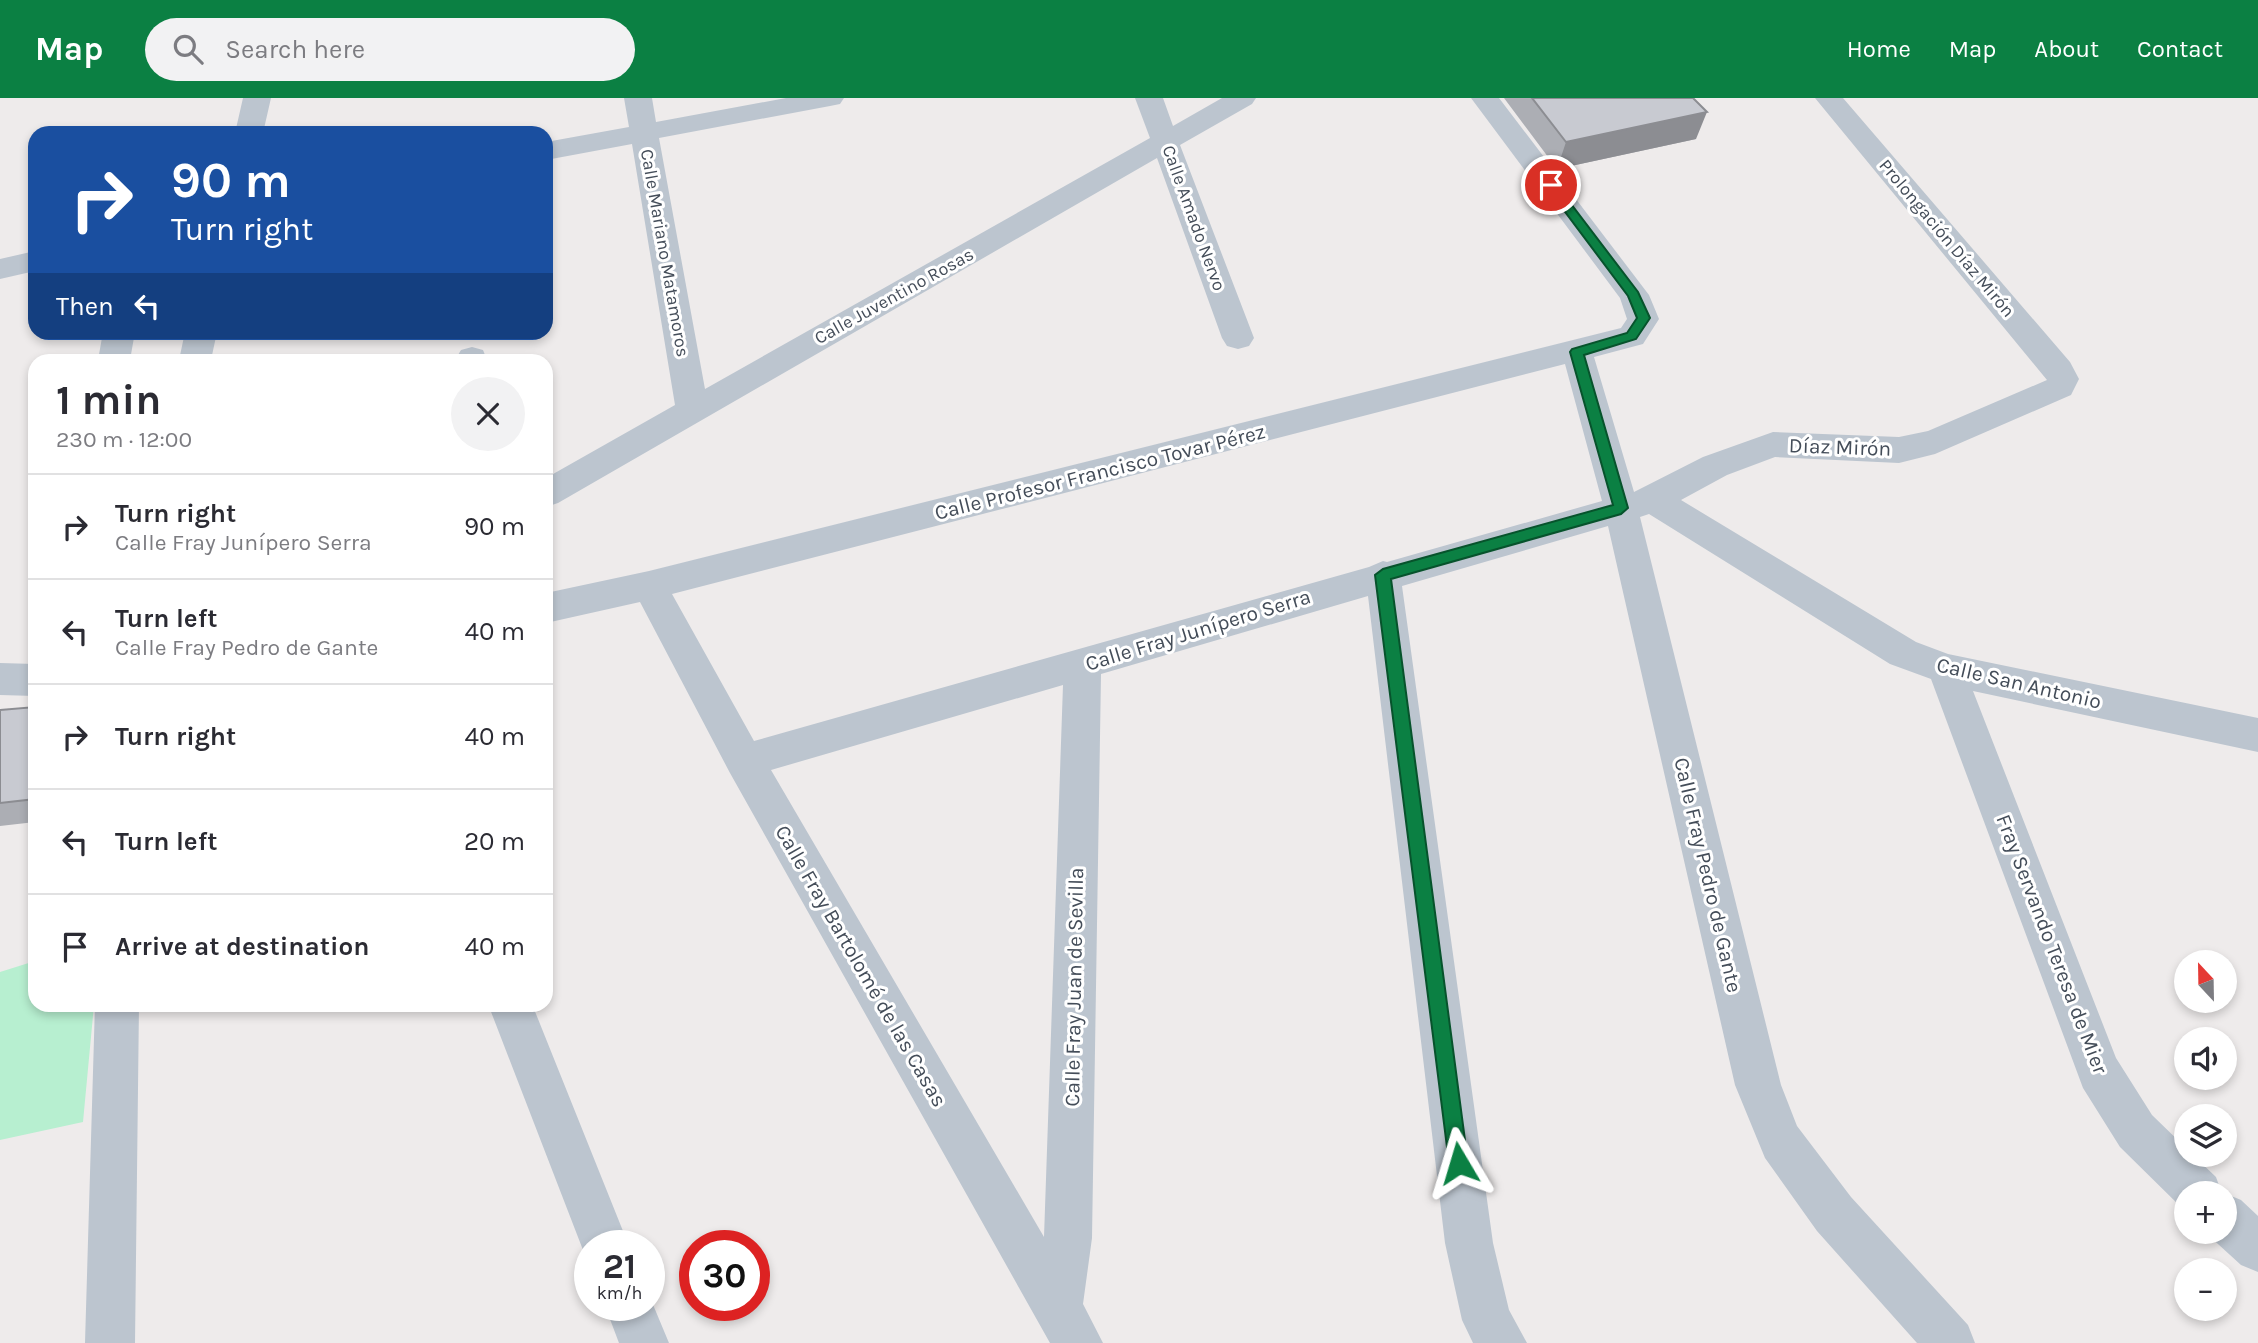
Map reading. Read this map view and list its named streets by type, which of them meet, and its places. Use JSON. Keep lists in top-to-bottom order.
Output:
{
  "streets": {
    "street": [
      "Calle Amado Nervo",
      "Prolongación Díaz Mirón",
      "Calle Mariano Matamoros",
      "Calle Juventino Rosas",
      "Díaz Mirón",
      "Calle Profesor Francisco Tovar Pérez",
      "Calle Fray Junípero Serra",
      "Calle San Antonio",
      "Calle Fray Pedro de Gante",
      "Fray Servando Teresa de Mier",
      "Calle Fray Bartolomé de las Casas",
      "Calle Fray Juan de Sevilla"
    ]
  },
  "crossings": [
    ["Calle Amado Nervo", "Calle Juventino Rosas"],
    ["Prolongación Díaz Mirón", "Díaz Mirón"],
    ["Calle Mariano Matamoros", "Calle Juventino Rosas"],
    ["Díaz Mirón", "Calle Fray Junípero Serra"],
    ["Díaz Mirón", "Calle San Antonio"],
    ["Díaz Mirón", "Calle Fray Pedro de Gante"],
    ["Calle Profesor Francisco Tovar Pérez", "Calle Fray Pedro de Gante"],
    ["Calle Profesor Francisco Tovar Pérez", "Calle Fray Bartolomé de las Casas"],
    ["Calle Fray Junípero Serra", "Calle San Antonio"],
    ["Calle Fray Junípero Serra", "Calle Fray Pedro de Gante"],
    ["Calle Fray Junípero Serra", "Calle Fray Bartolomé de las Casas"],
    ["Calle Fray Junípero Serra", "Calle Fray Juan de Sevilla"],
    ["Calle San Antonio", "Calle Fray Pedro de Gante"],
    ["Calle San Antonio", "Fray Servando Teresa de Mier"],
    ["Calle Fray Bartolomé de las Casas", "Calle Fray Juan de Sevilla"]
  ],
  "north": "top",
  "page": {
    "header": "Map",
    "search": "Search here",
    "nav": [
      "Home",
      "Map",
      "About",
      "Contact"
    ],
    "turn": ["90 m", "Turn right"],
    "then": "Then",
    "heading": ["1 min", "230 m · 12:00"],
    "list": [
      {
        "name": "Turn right",
        "note": "Calle Fray Junípero Serra",
        "value": "90 m"
      },
      {
        "name": "Turn left",
        "note": "Calle Fray Pedro de Gante",
        "value": "40 m"
      },
      {
        "name": "Turn right",
        "value": "40 m"
      },
      {
        "name": "Turn left",
        "value": "20 m"
      },
      {
        "name": "Arrive at destination",
        "value": "40 m"
      }
    ],
    "map_buttons": ["+", "−"],
    "speed": "21 km/h",
    "limit": "30"
  }
}
